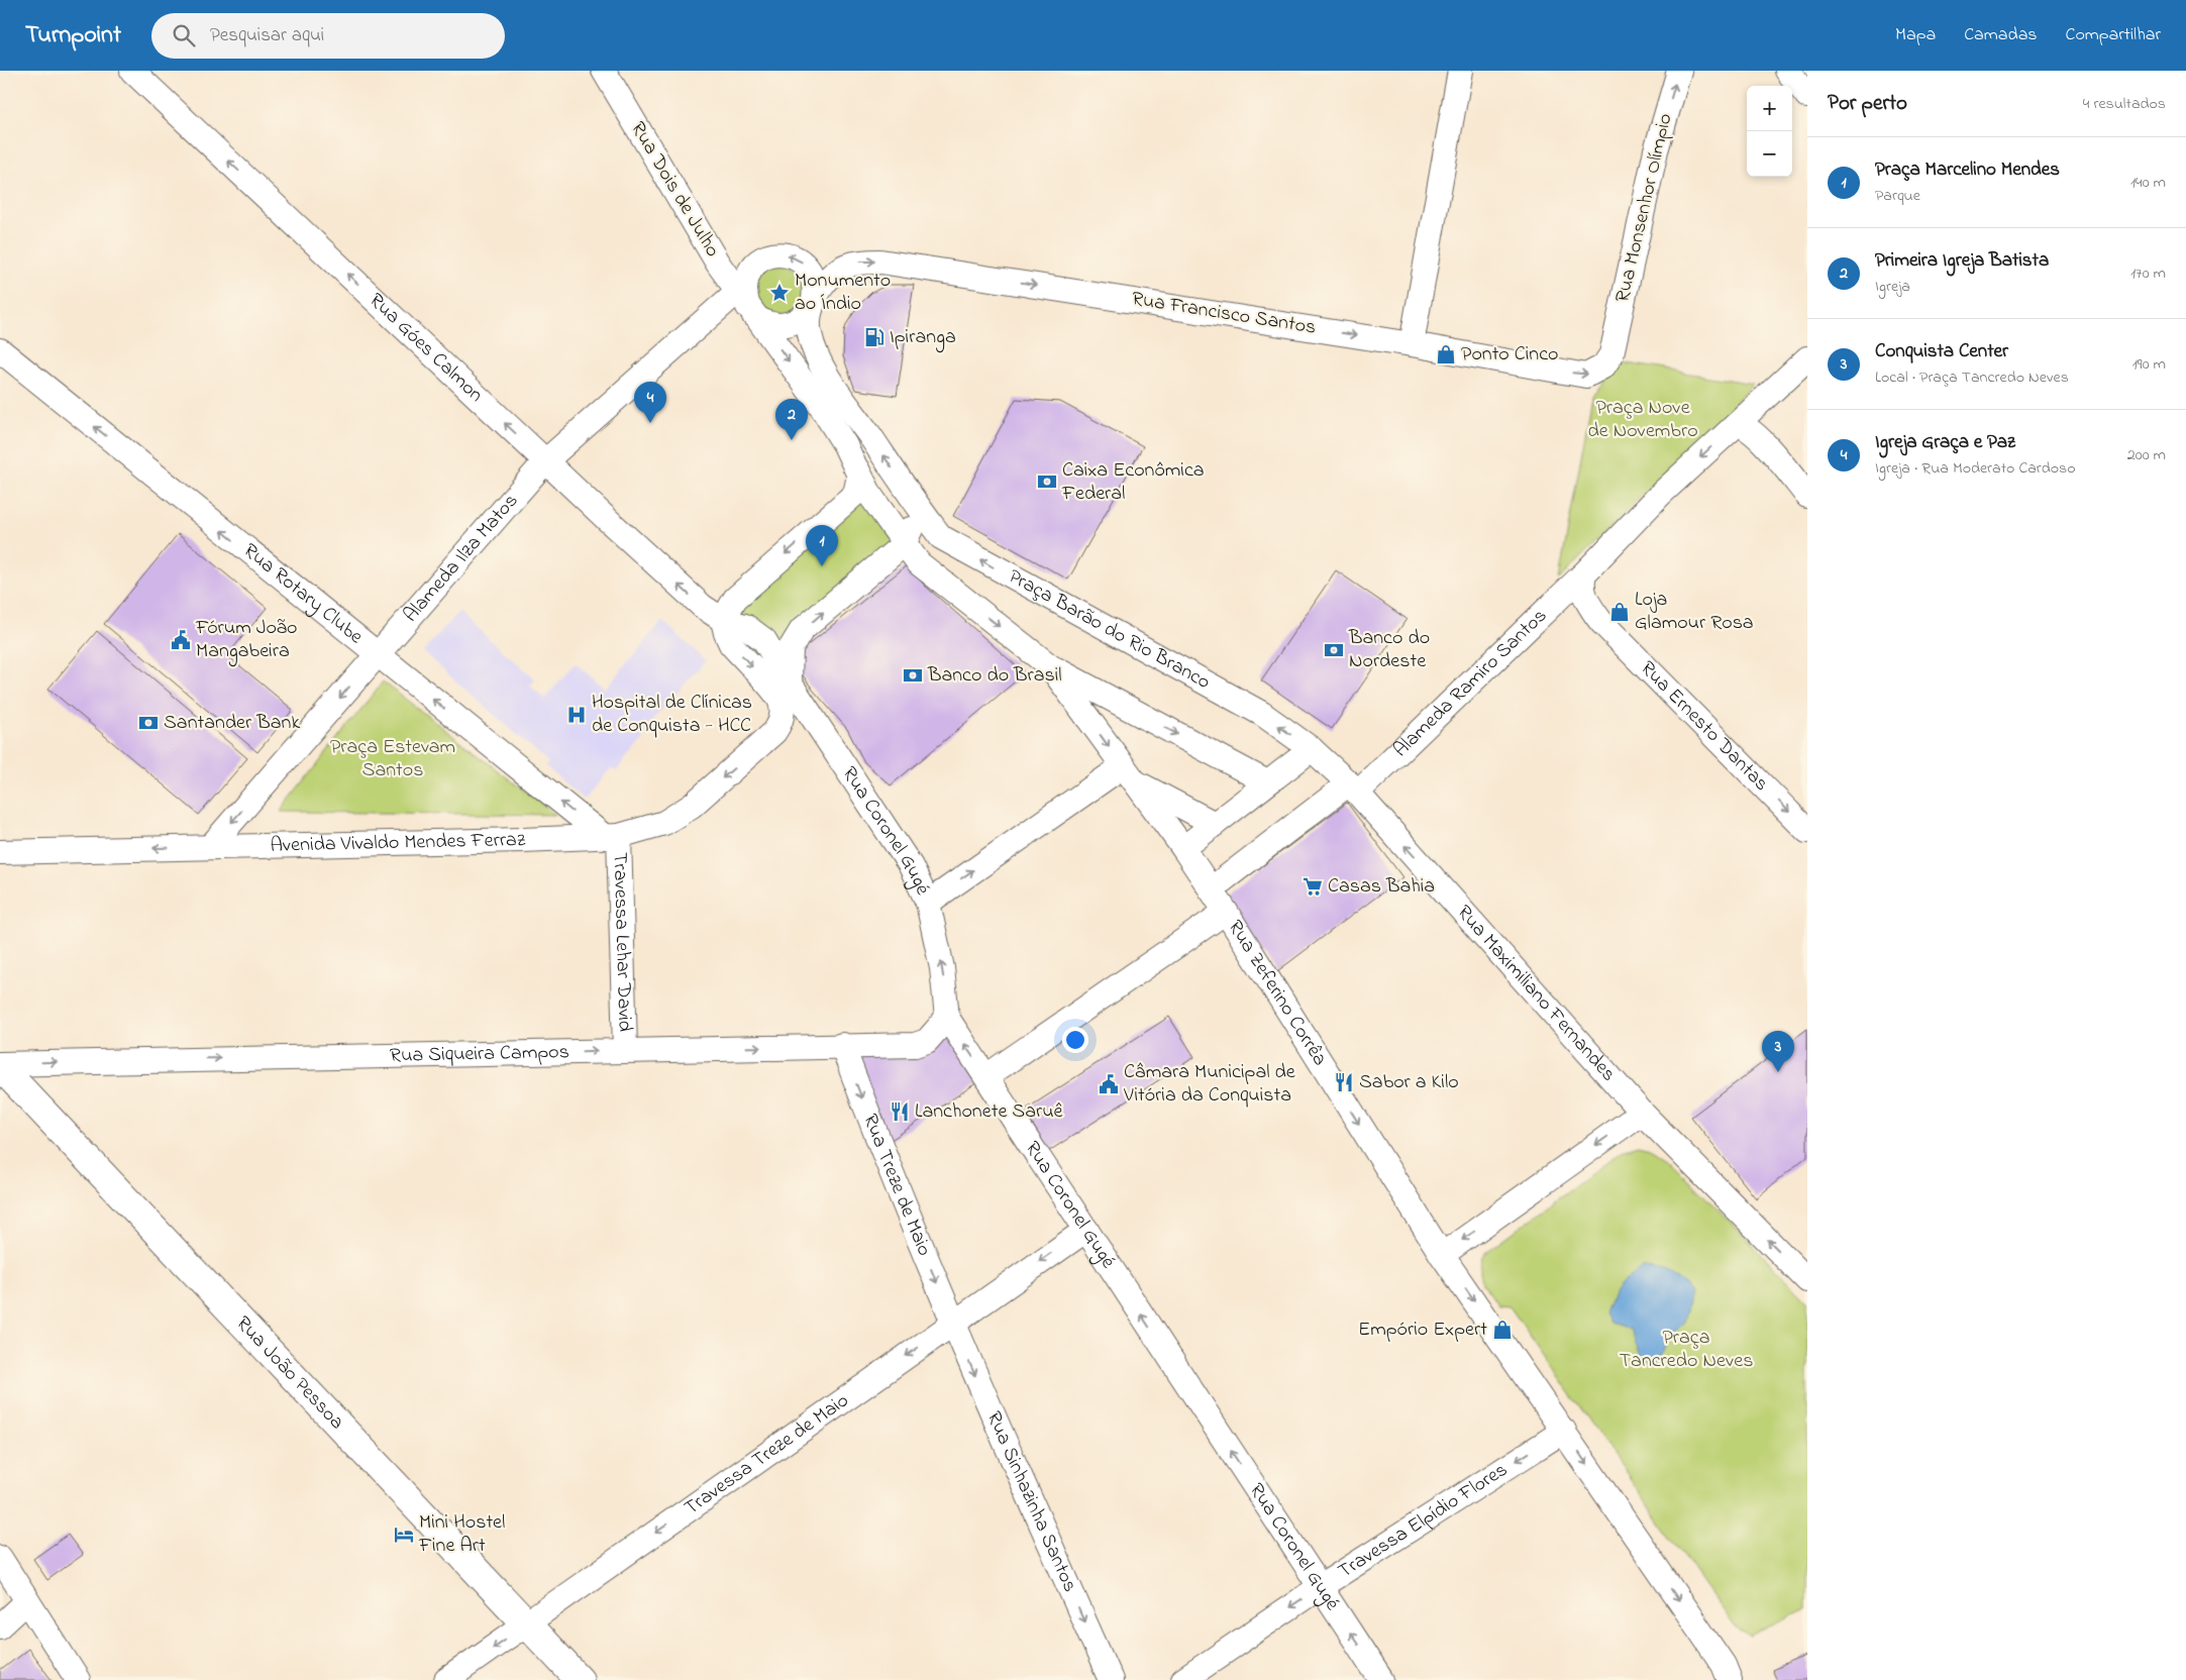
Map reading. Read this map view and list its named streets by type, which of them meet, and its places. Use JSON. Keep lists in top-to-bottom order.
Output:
{
  "streets": {
    "main road": ["Rua João Pessoa"],
    "street": [
      "Rua Dois de Julho",
      "Rua Monsenhor Olímpio",
      "Rua Francisco Santos",
      "Rua Góes Calmon",
      "Alameda Ilza Matos",
      "Rua Rotary Clube",
      "Praça Barão do Rio Branco",
      "Alameda Ramiro Santos",
      "Rua Ernesto Dantas",
      "Rua Coronel Gugé",
      "Avenida Vivaldo Mendes Ferraz",
      "Travessa Lehar David",
      "Rua Zeferino Corrêa",
      "Rua Maximiliano Fernandes",
      "Rua Siqueira Campos",
      "Rua Treze de Maio",
      "Travessa Treze de Maio",
      "Rua Sinhazinha Santos",
      "Travessa Elpídio Flores"
    ]
  },
  "crossings": [
    ["Rua Dois de Julho", "Rua Francisco Santos"],
    ["Rua Dois de Julho", "Alameda Ilza Matos"],
    ["Rua Dois de Julho", "Praça Barão do Rio Branco"],
    ["Rua Monsenhor Olímpio", "Rua Francisco Santos"],
    ["Rua Francisco Santos", "Alameda Ilza Matos"],
    ["Rua Francisco Santos", "Praça Barão do Rio Branco"],
    ["Rua Góes Calmon", "Alameda Ilza Matos"],
    ["Rua Góes Calmon", "Rua Coronel Gugé"],
    ["Alameda Ilza Matos", "Rua Rotary Clube"],
    ["Alameda Ilza Matos", "Praça Barão do Rio Branco"],
    ["Rua Rotary Clube", "Avenida Vivaldo Mendes Ferraz"],
    ["Rua Rotary Clube", "Travessa Lehar David"],
    ["Praça Barão do Rio Branco", "Alameda Ramiro Santos"],
    ["Praça Barão do Rio Branco", "Rua Maximiliano Fernandes"],
    ["Alameda Ramiro Santos", "Rua Ernesto Dantas"],
    ["Alameda Ramiro Santos", "Rua Maximiliano Fernandes"],
    ["Rua Coronel Gugé", "Rua Siqueira Campos"],
    ["Rua Coronel Gugé", "Travessa Treze de Maio"],
    ["Rua Coronel Gugé", "Travessa Elpídio Flores"],
    ["Avenida Vivaldo Mendes Ferraz", "Travessa Lehar David"],
    ["Travessa Lehar David", "Rua Siqueira Campos"],
    ["Rua Siqueira Campos", "Rua Treze de Maio"],
    ["Rua Siqueira Campos", "Rua João Pessoa"],
    ["Rua Treze de Maio", "Travessa Treze de Maio"],
    ["Rua Treze de Maio", "Rua Sinhazinha Santos"],
    ["Rua João Pessoa", "Travessa Treze de Maio"],
    ["Travessa Treze de Maio", "Rua Sinhazinha Santos"]
  ],
  "one_way": [
    "Rua Dois de Julho",
    "Rua Francisco Santos",
    "Rua Góes Calmon",
    "Rua Rotary Clube",
    "Rua Ernesto Dantas",
    "Rua Coronel Gugé",
    "Avenida Vivaldo Mendes Ferraz",
    "Rua Zeferino Corrêa",
    "Rua Maximiliano Fernandes",
    "Rua Siqueira Campos",
    "Rua Treze de Maio",
    "Travessa Treze de Maio",
    "Rua Sinhazinha Santos",
    "Travessa Elpídio Flores"
  ],
  "parks": ["Praça Nove de Novembro", "Praça Estevam Santos", "Praça Tancredo Neves"],
  "places": {
    "place": ["Monumento ao Índio"],
    "fuel station": ["Ipiranga"],
    "shop": ["Ponto Cinco", "Loja Glamour Rosa", "Empório Expert"],
    "bank": [
      "Caixa Econômica Federal",
      "Banco do Nordeste",
      "Banco do Brasil",
      "Santander Bank"
    ],
    "public building": ["Fórum João Mangabeira", "Câmara Municipal de Vitória da Conquista"],
    "hospital": ["Hospital de Clínicas de Conquista - HCC"],
    "supermarket": ["Casas Bahia"],
    "restaurant": ["Sabor a Kilo", "Lanchonete Saruê"],
    "hotel": ["Mini Hostel Fine Art"]
  },
  "page": {
    "header": "Turnpoint",
    "search": "Pesquisar aqui",
    "nav": ["Mapa", "Camadas", "Compartilhar"],
    "heading": ["Por perto", "4 resultados"],
    "map_buttons": ["+", "−"],
    "list": [
      {
        "mark": "1",
        "name": "Praça Marcelino Mendes",
        "note": "Parque",
        "value": "140 m"
      },
      {
        "mark": "2",
        "name": "Primeira Igreja Batista",
        "note": "Igreja",
        "value": "170 m"
      },
      {
        "mark": "3",
        "name": "Conquista Center",
        "note": "Local · Praça Tancredo Neves",
        "value": "190 m"
      },
      {
        "mark": "4",
        "name": "Igreja Graça e Paz",
        "note": "Igreja · Rua Moderato Cardoso",
        "value": "200 m"
      }
    ],
    "pins": [
      "4",
      "2",
      "1",
      "3"
    ]
  }
}
